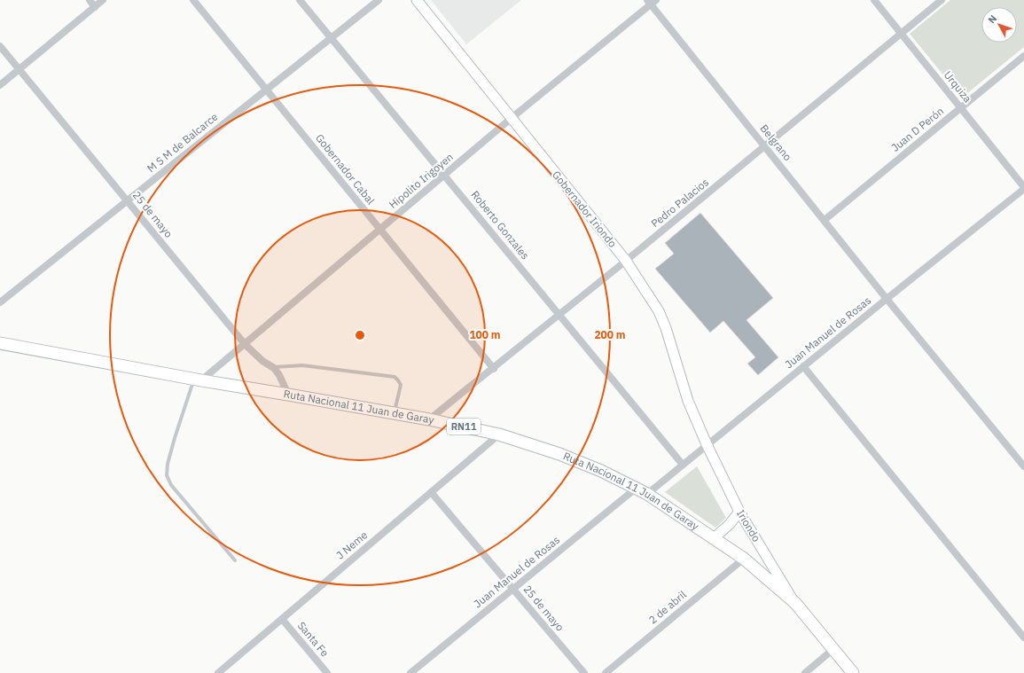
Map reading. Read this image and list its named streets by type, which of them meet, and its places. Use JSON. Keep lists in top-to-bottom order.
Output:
{
  "streets": {
    "highway": ["Ruta Nacional 11 Juan de Garay", "RN11"],
    "main road": ["Gobernador Iriondo", "Iriondo"],
    "street": [
      "Urquiza",
      "Juan D Perón",
      "M S M de Balcarce",
      "Belgrano",
      "Gobernador Cabal",
      "Hipolito Irigoyen",
      "Pedro Palacios",
      "25 de mayo",
      "Roberto Gonzales",
      "Juan Manuel de Rosas",
      "J Neme",
      "2 de abril",
      "Santa Fe"
    ]
  },
  "crossings": [
    ["Urquiza", "Juan D Perón"],
    ["Urquiza", "Pedro Palacios"],
    ["Urquiza", "Juan Manuel de Rosas"],
    ["Juan D Perón", "Belgrano"],
    ["M S M de Balcarce", "Gobernador Cabal"],
    ["M S M de Balcarce", "25 de mayo"],
    ["M S M de Balcarce", "Roberto Gonzales"],
    ["Belgrano", "Hipolito Irigoyen"],
    ["Belgrano", "Pedro Palacios"],
    ["Belgrano", "Juan Manuel de Rosas"],
    ["Gobernador Cabal", "Hipolito Irigoyen"],
    ["Gobernador Cabal", "Pedro Palacios"],
    ["Hipolito Irigoyen", "Gobernador Iriondo"],
    ["Hipolito Irigoyen", "25 de mayo"],
    ["Hipolito Irigoyen", "Roberto Gonzales"],
    ["Hipolito Irigoyen", "Ruta Nacional 11 Juan de Garay"],
    ["Pedro Palacios", "Gobernador Iriondo"],
    ["Pedro Palacios", "Roberto Gonzales"],
    ["Pedro Palacios", "Ruta Nacional 11 Juan de Garay"],
    ["Gobernador Iriondo", "Juan Manuel de Rosas"],
    ["Gobernador Iriondo", "Iriondo"],
    ["25 de mayo", "Juan Manuel de Rosas"],
    ["25 de mayo", "Ruta Nacional 11 Juan de Garay"],
    ["25 de mayo", "J Neme"],
    ["Roberto Gonzales", "Juan Manuel de Rosas"],
    ["Juan Manuel de Rosas", "Ruta Nacional 11 Juan de Garay"],
    ["Juan Manuel de Rosas", "Iriondo"],
    ["Ruta Nacional 11 Juan de Garay", "Iriondo"],
    ["Ruta Nacional 11 Juan de Garay", "J Neme"],
    ["Ruta Nacional 11 Juan de Garay", "2 de abril"],
    ["J Neme", "Santa Fe"]
  ],
  "north": "top left",
  "rings": ["100 m", "200 m"]
}
